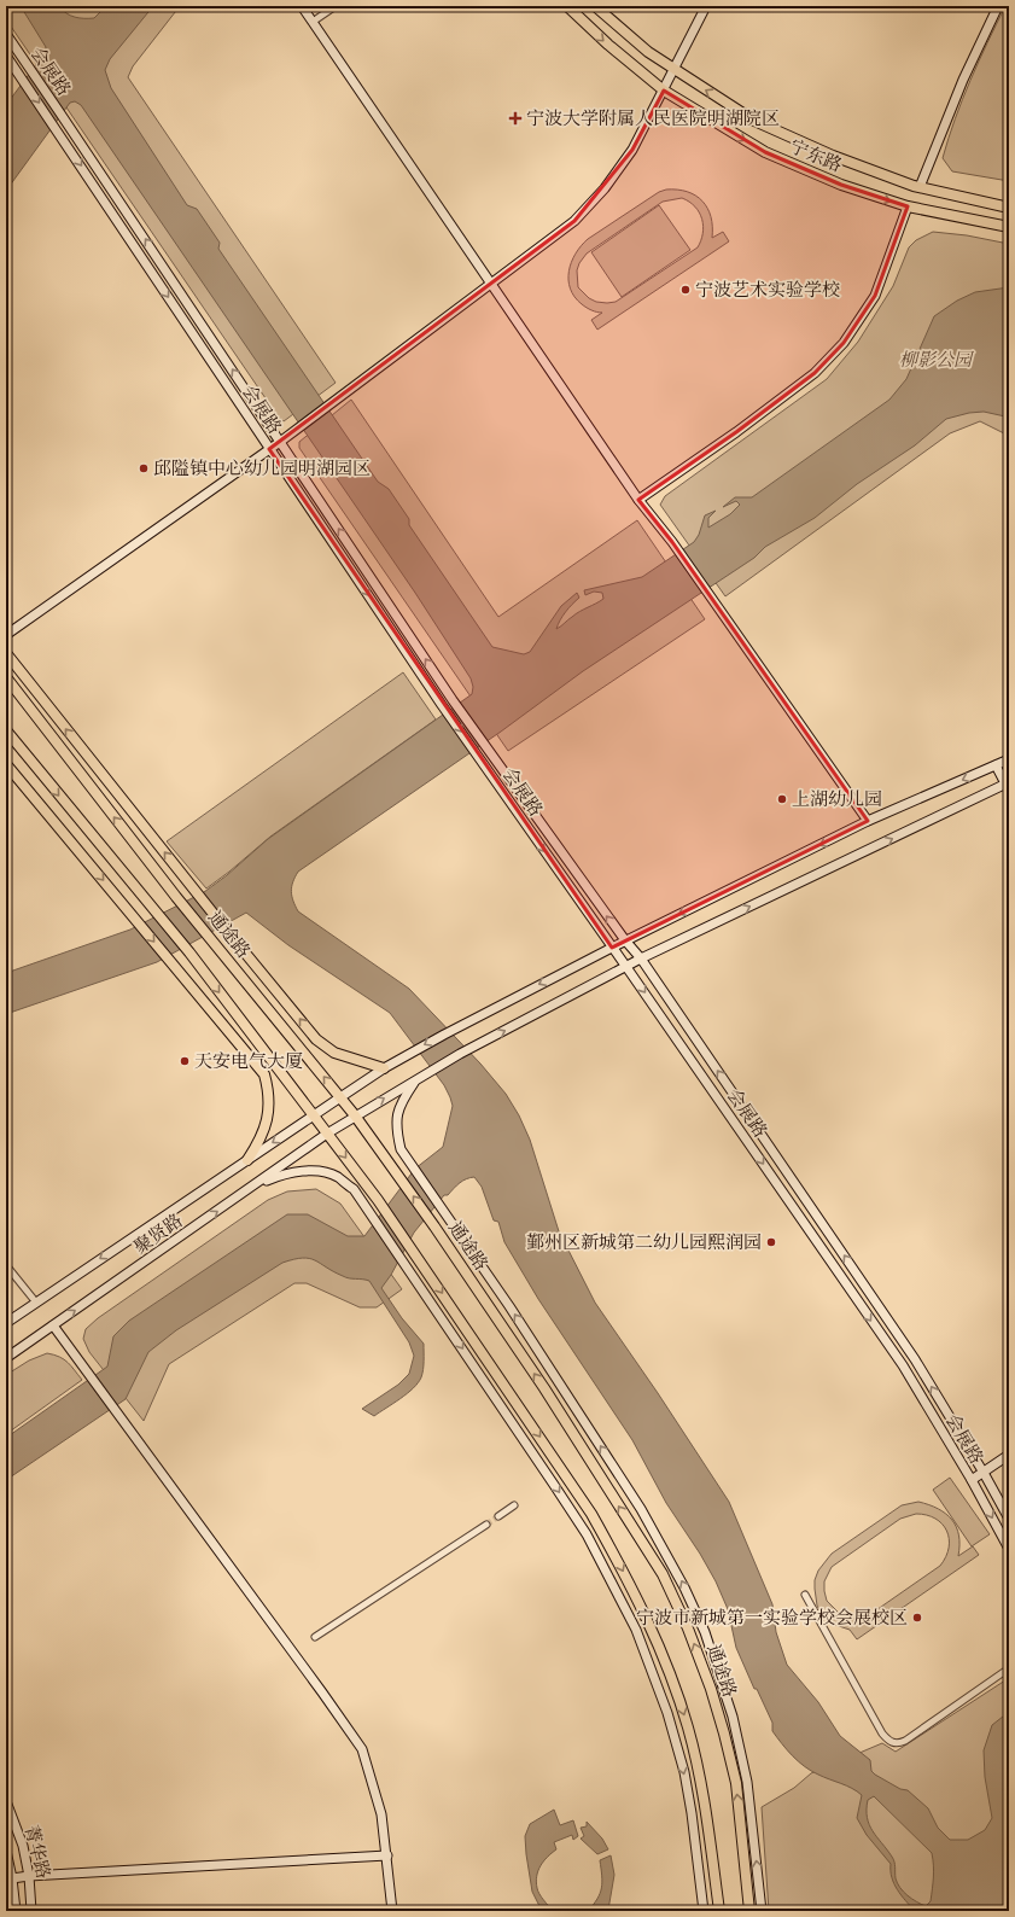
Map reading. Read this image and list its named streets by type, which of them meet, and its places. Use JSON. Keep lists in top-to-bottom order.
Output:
{
  "streets": {
    "main road": ["宁东路", "通途路"],
    "street": ["会展路", "聚贤路", "菁华路"]
  },
  "crossings": [
    ["会展路", "聚贤路"],
    ["通途路", "聚贤路"]
  ],
  "parks": ["柳影公园"],
  "places": {
    "health": ["宁波大学附属人民医院明湖院区"],
    "other": [
      "宁波艺术实验学校",
      "邱隘镇中心幼儿园明湖园区",
      "上湖幼儿园",
      "天安电气大厦",
      "鄞州区新城第二幼儿园熙润园",
      "宁波市新城第一实验学校会展校区"
    ]
  }
}
